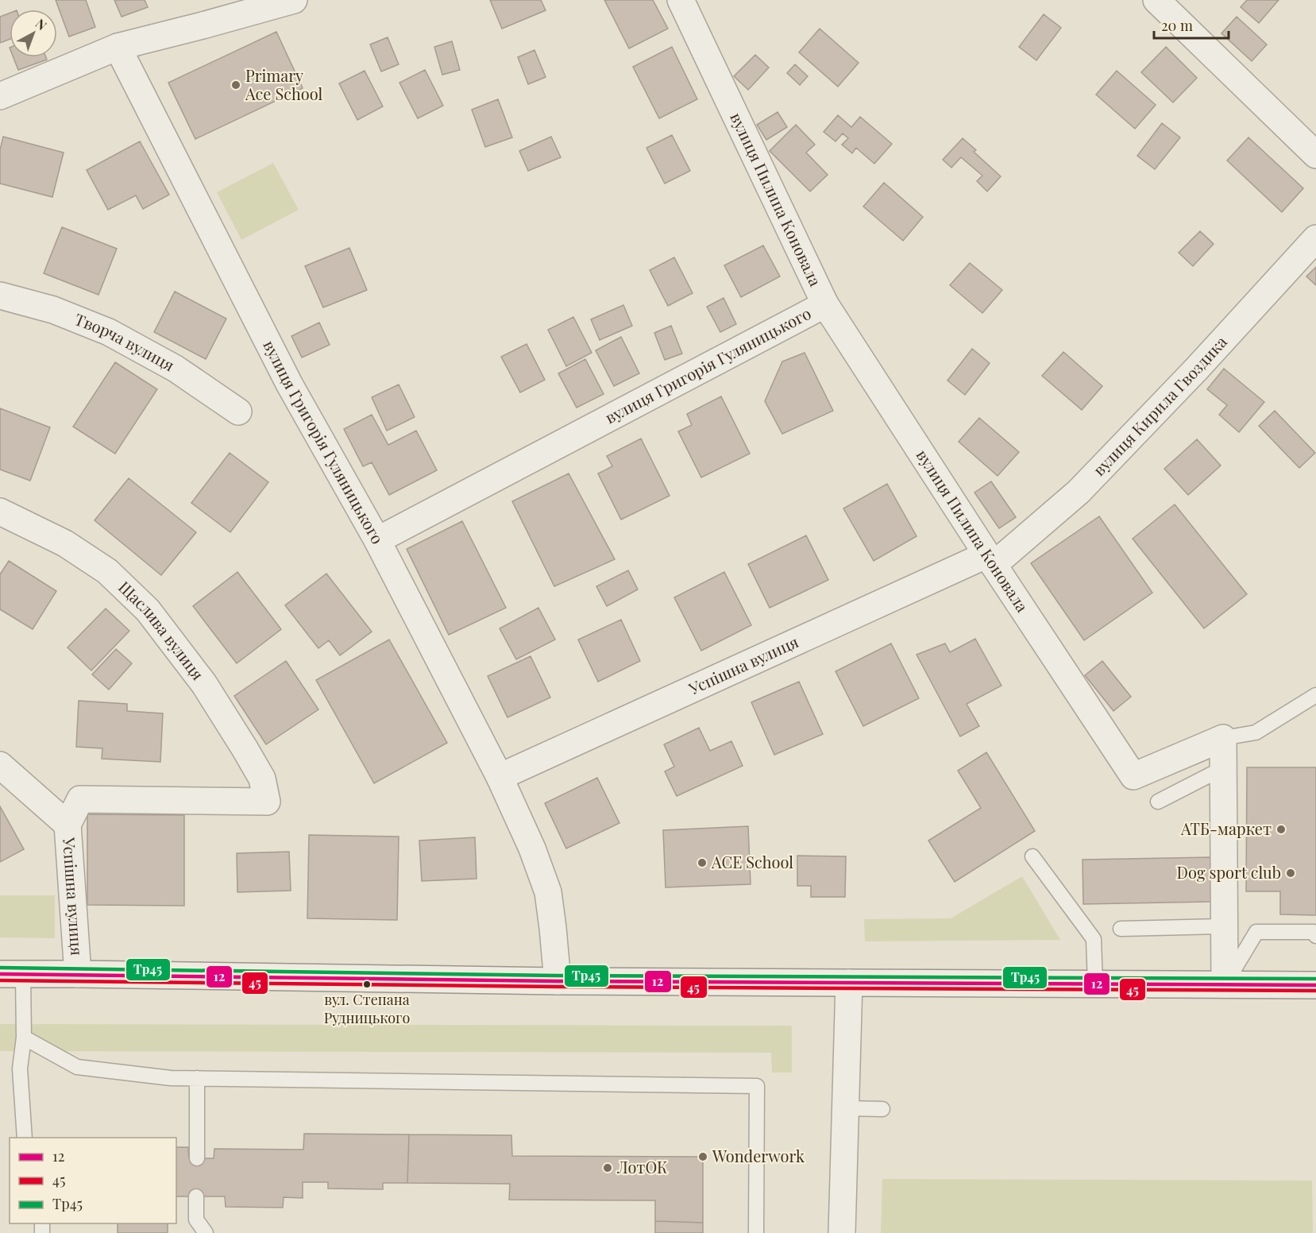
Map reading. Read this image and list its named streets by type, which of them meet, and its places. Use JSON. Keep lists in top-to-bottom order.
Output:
{
  "streets": {
    "street": [
      "вулиця Пилипа Коновала",
      "Творча вулиця",
      "вулиця Григорія Гуляницького",
      "вулиця Кирила Гвоздика",
      "Щаслива вулиця",
      "Успішна вулиця"
    ]
  },
  "crossings": [
    ["вулиця Пилипа Коновала", "вулиця Григорія Гуляницького"],
    ["вулиця Пилипа Коновала", "вулиця Кирила Гвоздика"],
    ["вулиця Пилипа Коновала", "Успішна вулиця"],
    ["вулиця Кирила Гвоздика", "Успішна вулиця"],
    ["Щаслива вулиця", "Успішна вулиця"]
  ],
  "places": [
    "Primary Ace School",
    "АТБ-маркет",
    "ACE School",
    "Dog sport club",
    "вул. Степана Рудницького",
    "Wonderwork",
    "ЛотОК"
  ],
  "lines": ["transit line Тр45", "transit line 12", "transit line 45"],
  "legend": ["12", "45", "Тр45"],
  "scale_bar": "20 m",
  "north": "top right"
}
